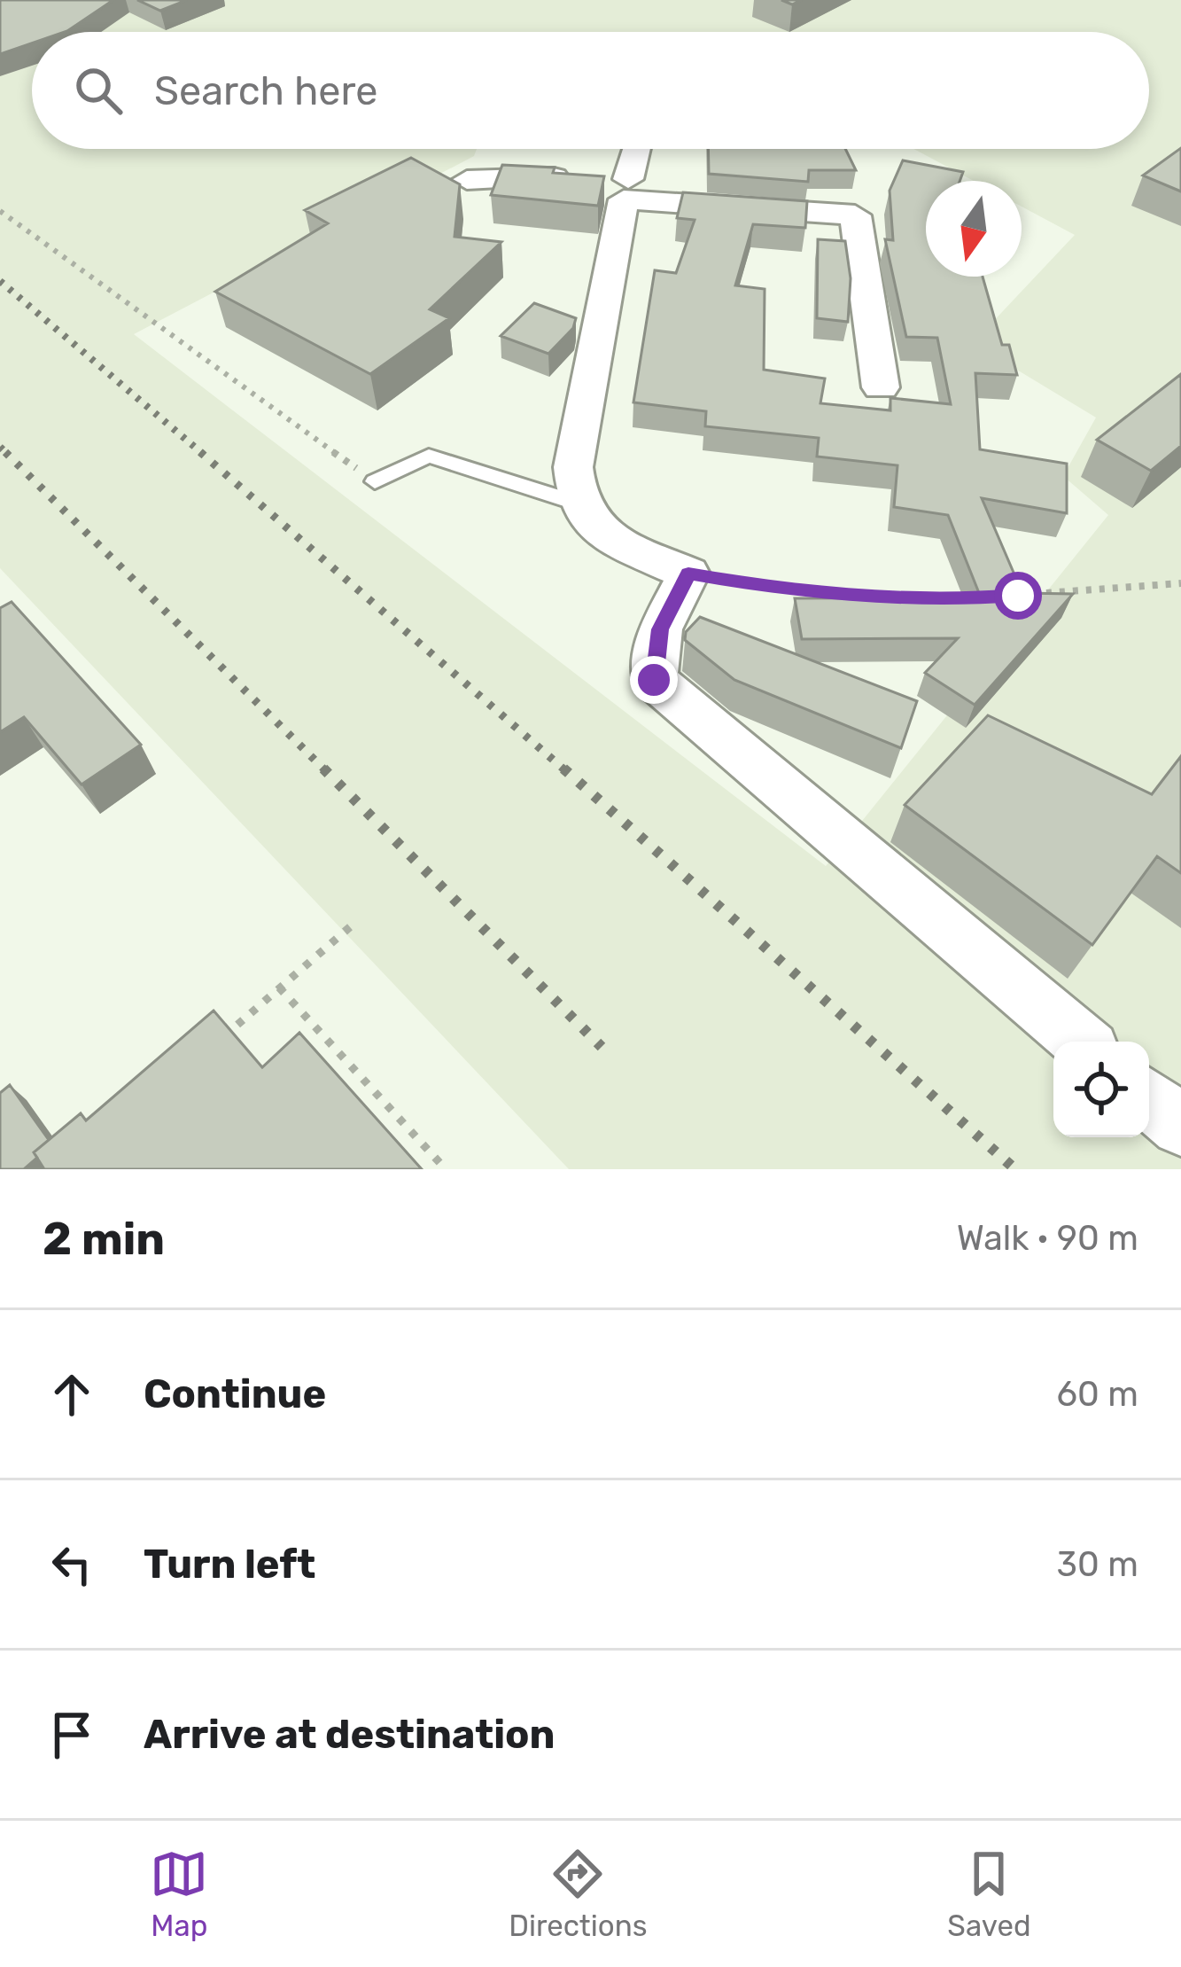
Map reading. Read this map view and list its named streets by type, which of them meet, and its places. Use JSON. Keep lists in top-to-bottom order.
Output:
{
  "north": "bottom",
  "page": {
    "search": "Search here",
    "heading": ["2 min", "Walk · 90 m"],
    "list": [
      ["Continue", "60 m"],
      ["Turn left", "30 m"],
      "Arrive at destination"
    ],
    "nav": ["Map", "Directions", "Saved"]
  }
}
